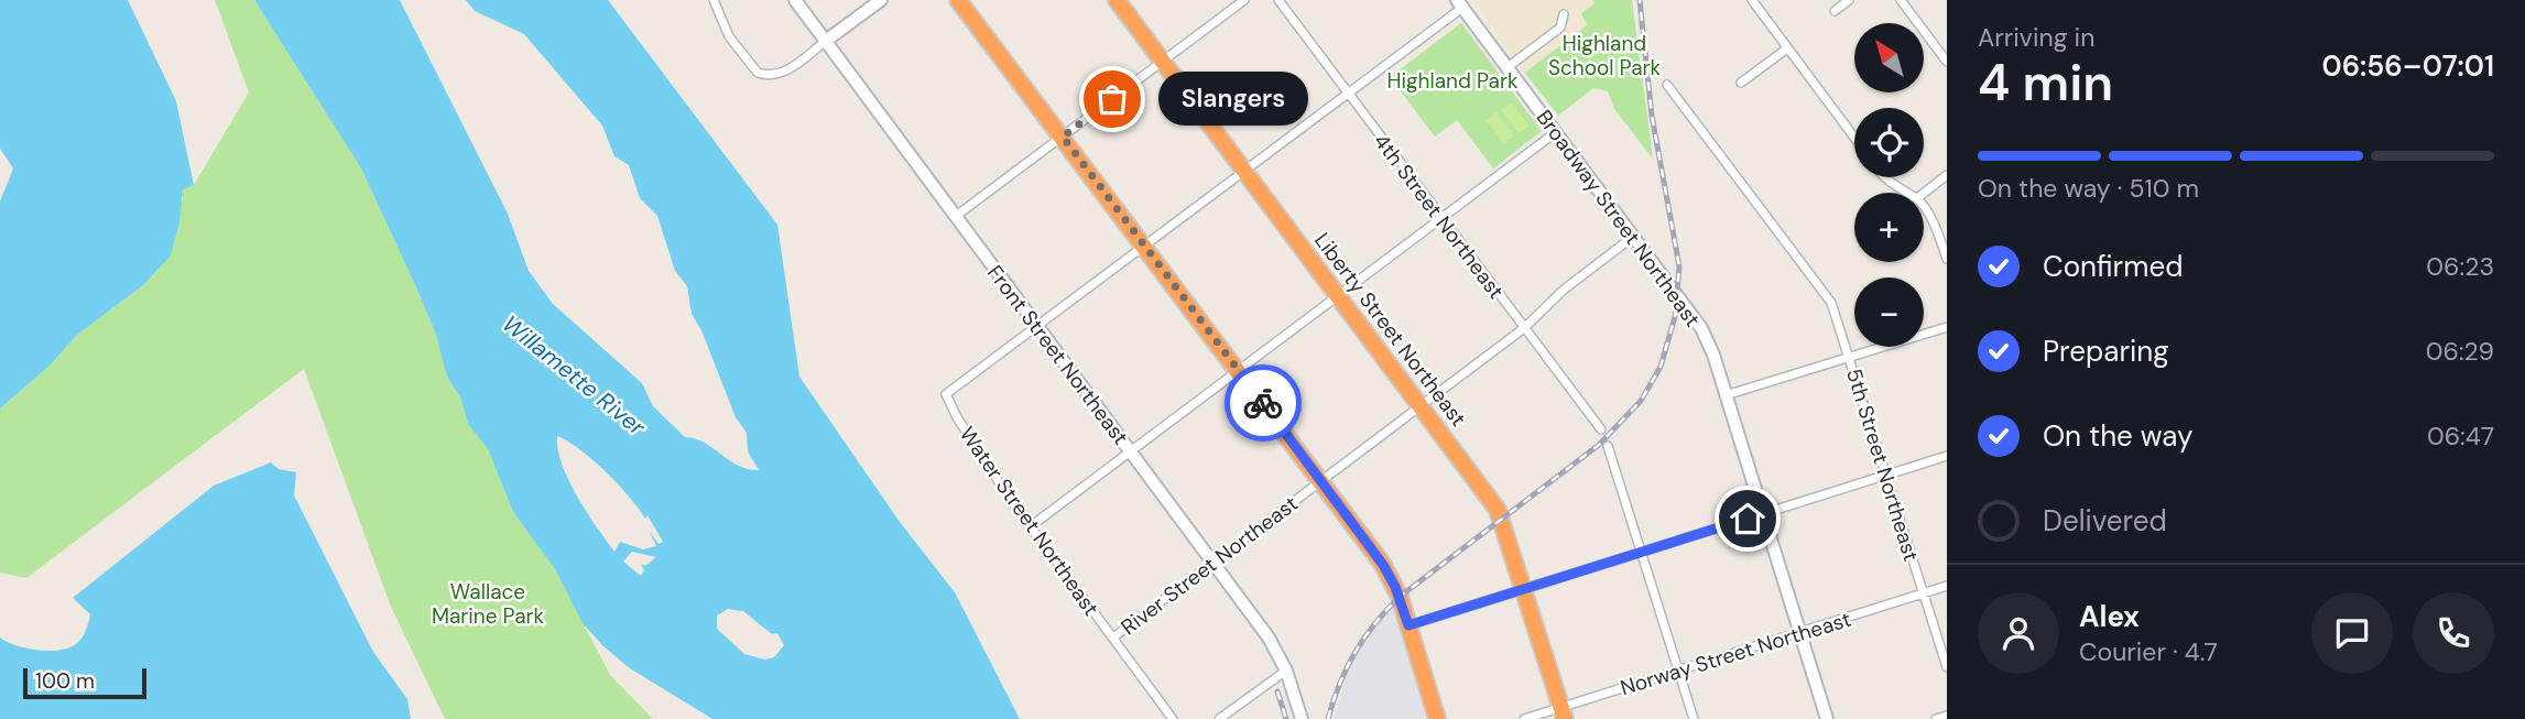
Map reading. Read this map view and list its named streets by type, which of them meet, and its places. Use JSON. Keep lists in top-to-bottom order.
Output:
{
  "streets": {
    "highway": ["Liberty Street Northeast"],
    "street": [
      "4th Street Northeast",
      "Broadway Street Northeast",
      "Front Street Northeast",
      "5th Street Northeast",
      "Water Street Northeast",
      "River Street Northeast",
      "Norway Street Northeast"
    ]
  },
  "crossings": [
    ["4th Street Northeast", "River Street Northeast"],
    ["Broadway Street Northeast", "River Street Northeast"],
    ["Broadway Street Northeast", "Norway Street Northeast"],
    ["Liberty Street Northeast", "River Street Northeast"],
    ["Liberty Street Northeast", "Norway Street Northeast"],
    ["Front Street Northeast", "Water Street Northeast"],
    ["Front Street Northeast", "River Street Northeast"],
    ["5th Street Northeast", "Norway Street Northeast"],
    ["Water Street Northeast", "River Street Northeast"]
  ],
  "water": ["Willamette River"],
  "parks": ["Highland School Park", "Highland Park", "Wallace Marine Park"],
  "places": ["Slangers"],
  "scale_bar": "100 m",
  "north": "top left",
  "page": {
    "heading": ["4 min", "Arriving in", "06:56–07:01"],
    "panel": ["Alex", "Courier · 4.7"],
    "map_buttons": ["+", "−"],
    "bubble": "Slangers",
    "bar": "On the way · 510 m",
    "list": [
      ["Confirmed", "06:23"],
      ["Preparing", "06:29"],
      ["On the way", "06:47"],
      "Delivered"
    ],
    "scale": "100 m"
  }
}
